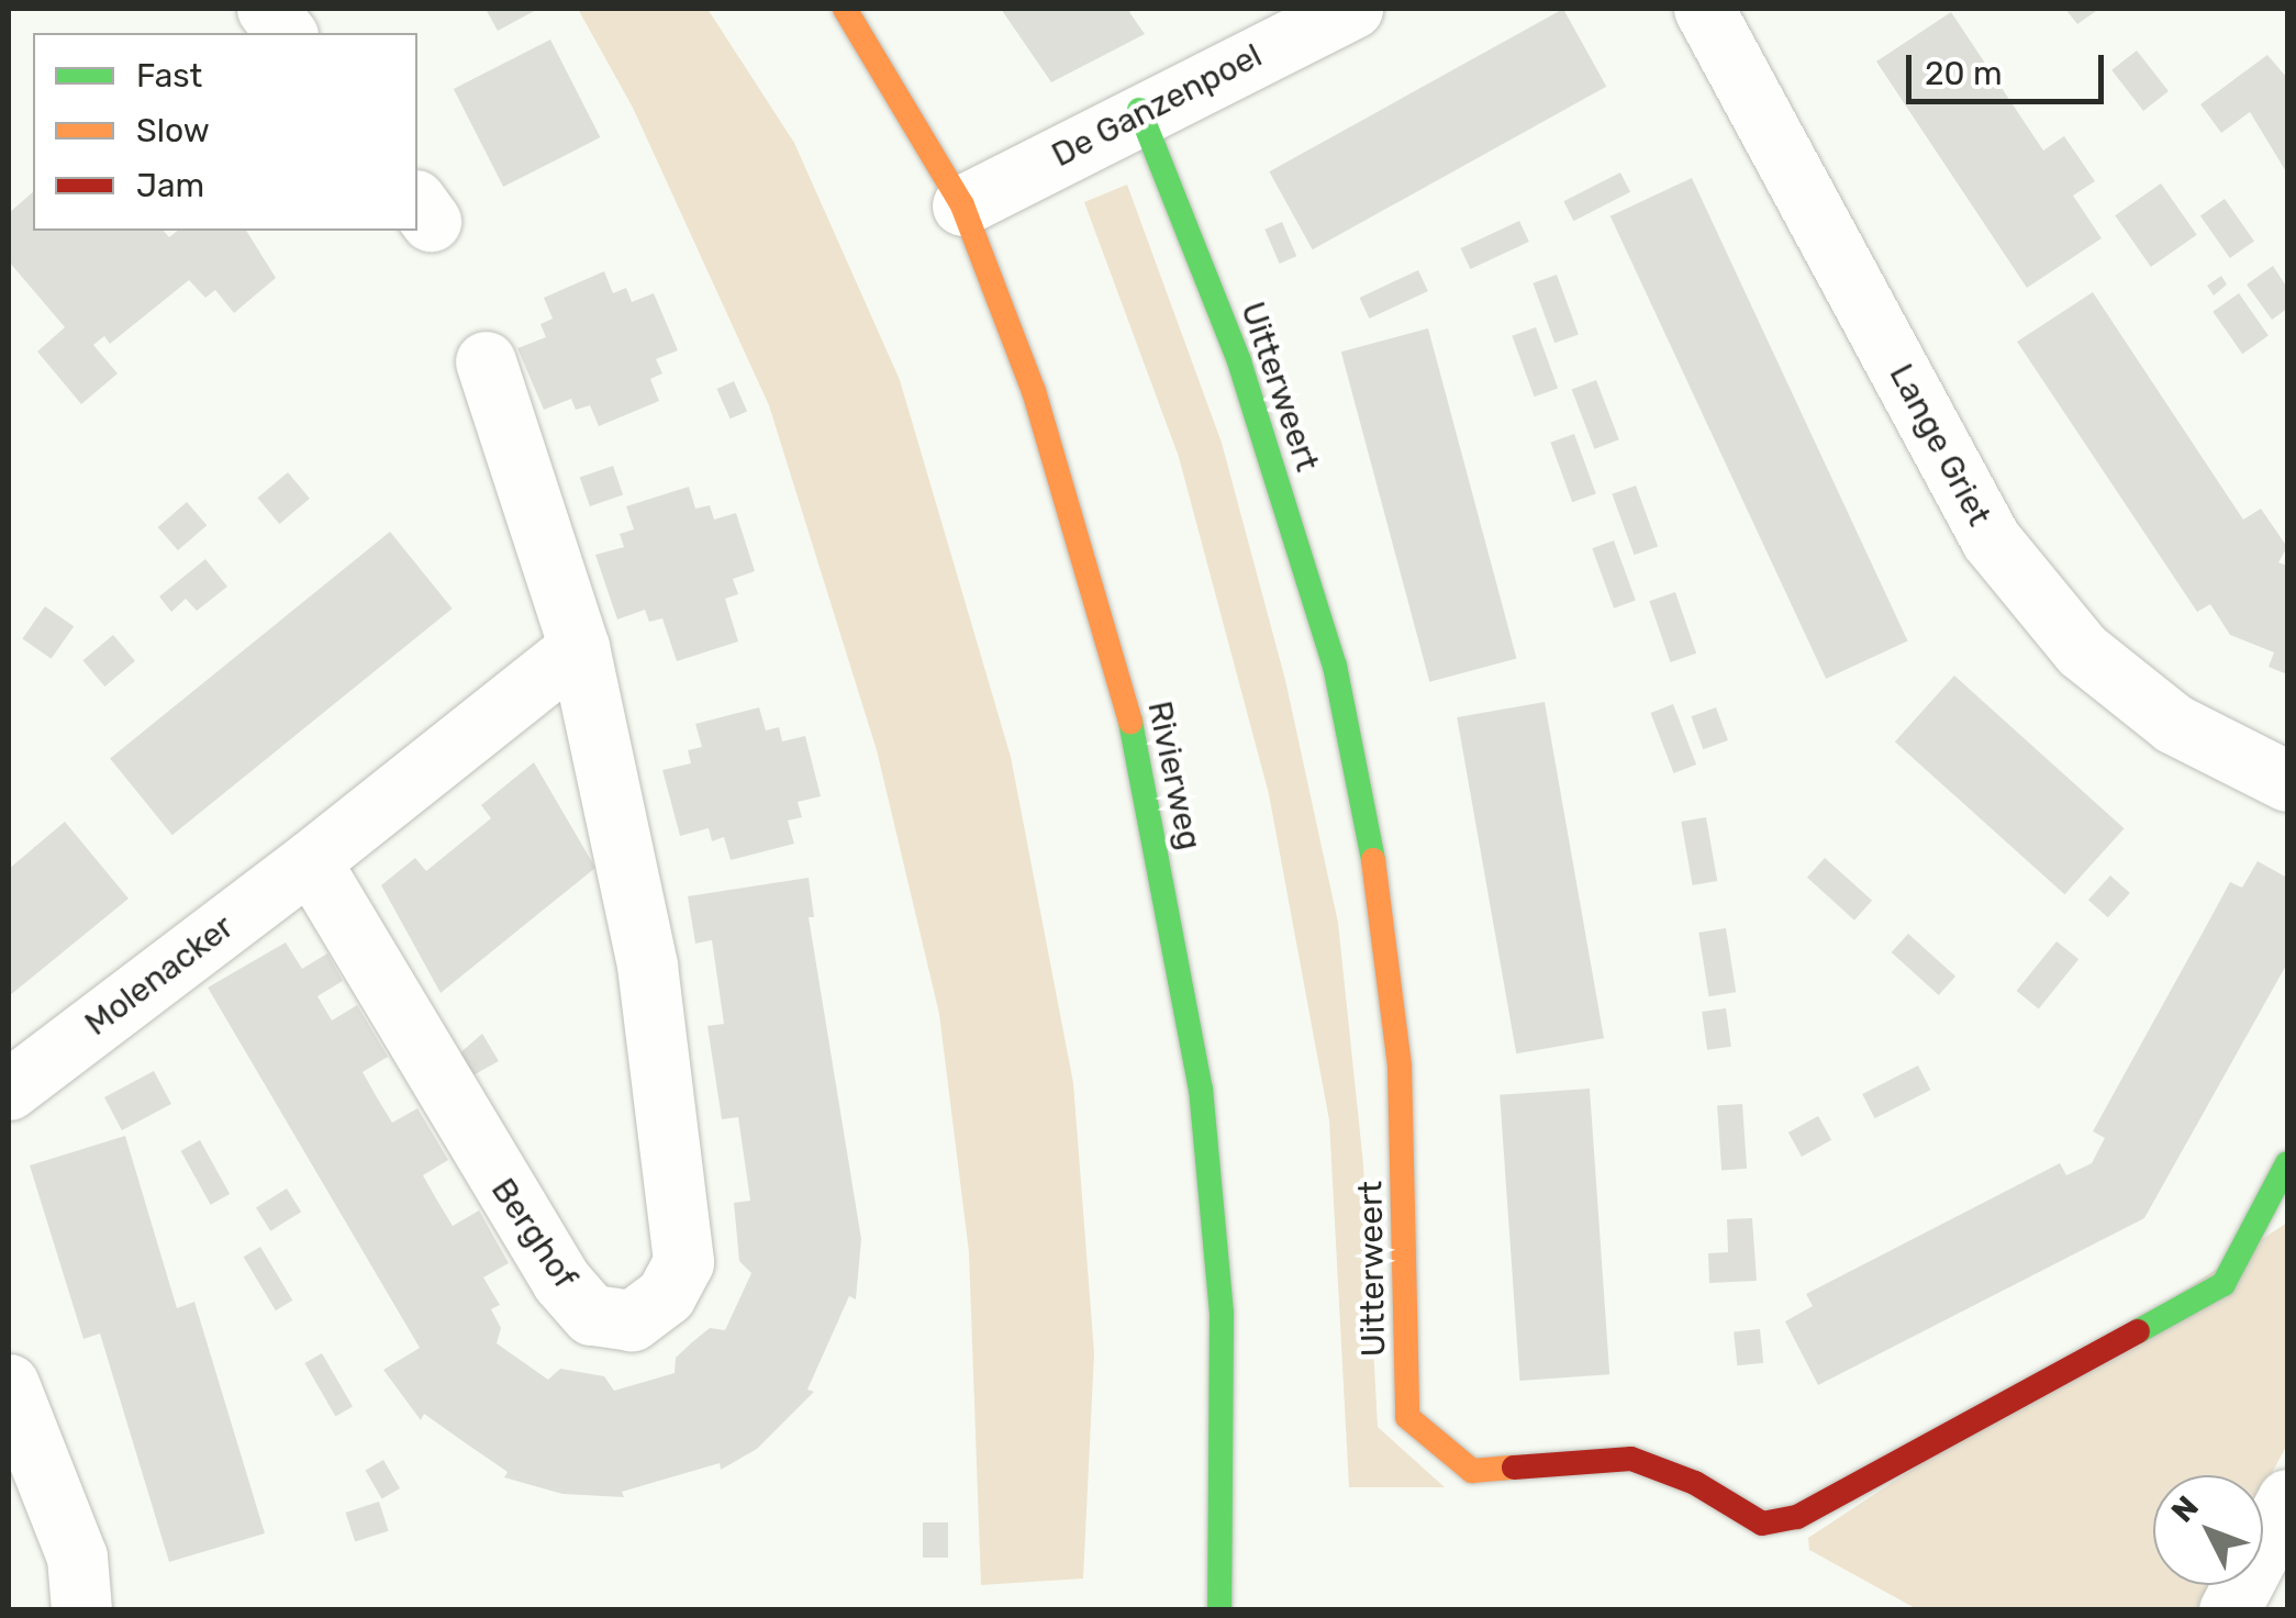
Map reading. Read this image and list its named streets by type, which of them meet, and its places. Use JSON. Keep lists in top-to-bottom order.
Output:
{
  "streets": {
    "street": [
      "De Ganzenpoel",
      "Uitterweert",
      "Lange Griet",
      "Rivierweg",
      "Molenacker",
      "Berghof"
    ]
  },
  "crossings": [
    ["De Ganzenpoel", "Uitterweert"],
    ["De Ganzenpoel", "Rivierweg"],
    ["Molenacker", "Berghof"]
  ],
  "legend": ["Fast", "Slow", "Jam"],
  "scale_bar": "20 m",
  "north": "top left"
}
